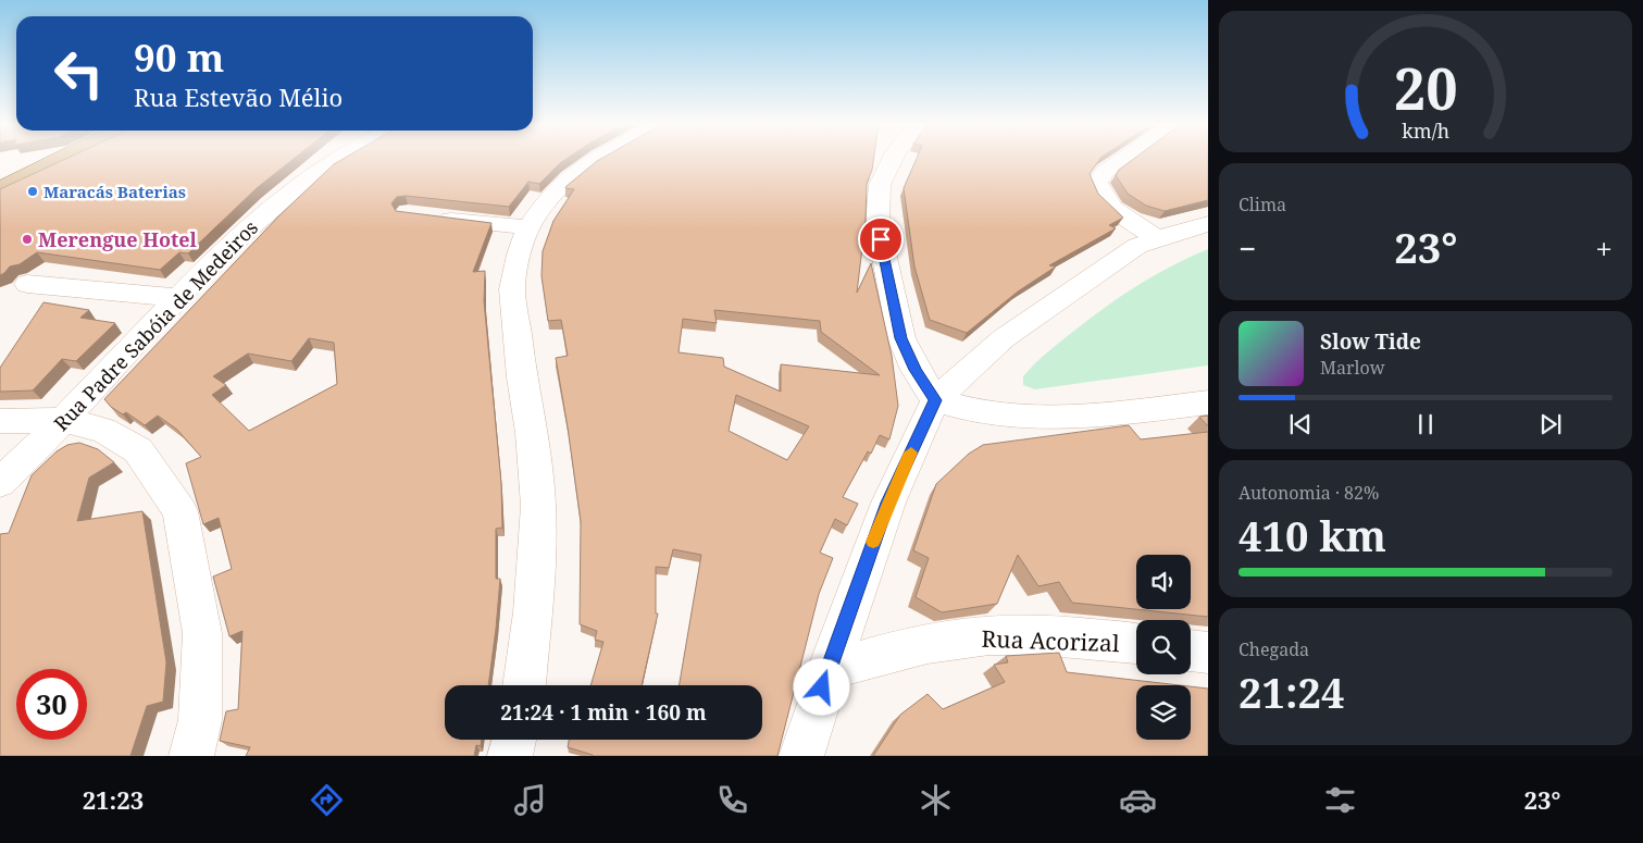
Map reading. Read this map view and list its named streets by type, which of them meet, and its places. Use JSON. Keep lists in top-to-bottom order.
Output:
{
  "streets": {
    "street": ["Rua Padre Sabóia de Medeiros", "Rua Acorizal"]
  },
  "places": ["Maracás Baterias", "Merengue Hotel"],
  "page": {
    "turn": ["90 m", "Rua Estevão Mélio"],
    "tile": [
      "Clima",
      ["Autonomia · 82%", "410 km"],
      ["Chegada", "21:24"]
    ],
    "heat": ["−", "23°", "+"],
    "song": ["Slow Tide", "Marlow"],
    "limit": "30",
    "trip": "21:24 · 1 min · 160 m",
    "tabs": ["21:23", "23°"],
    "gauge": ["20", "km/h"]
  }
}
